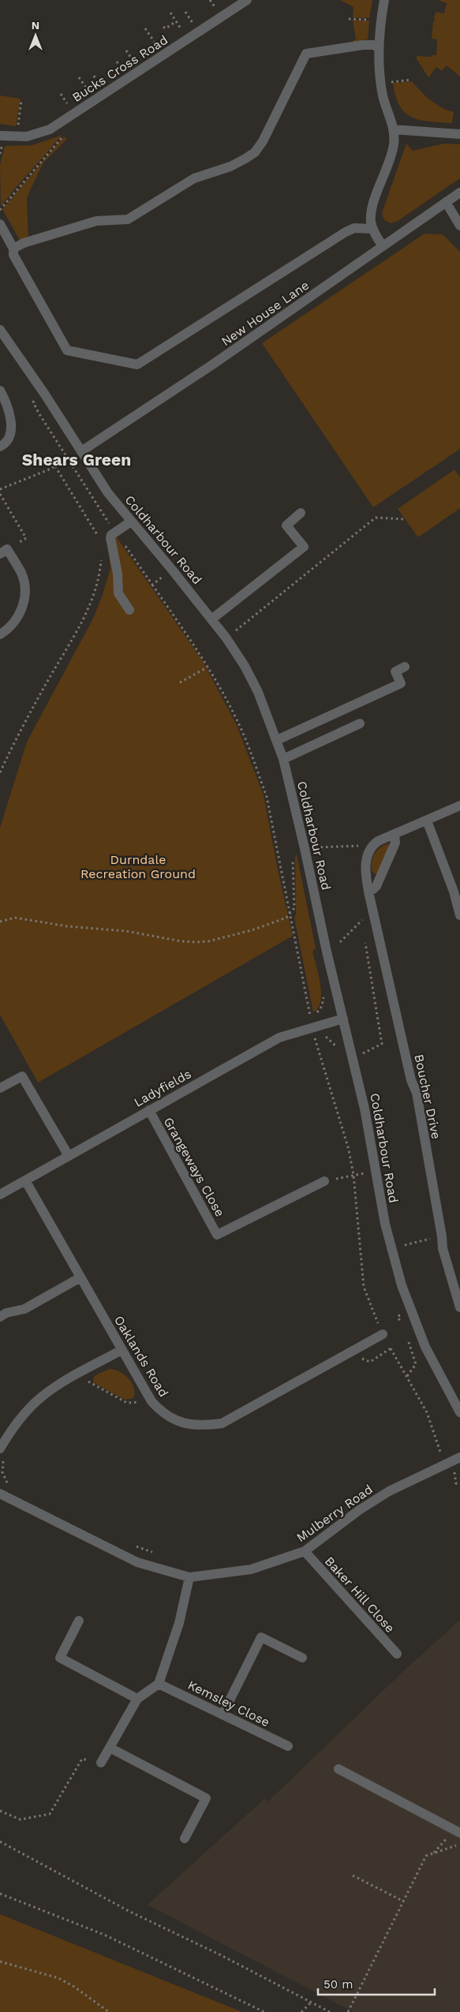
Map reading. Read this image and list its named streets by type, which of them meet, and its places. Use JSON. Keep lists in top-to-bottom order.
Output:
{
  "streets": {
    "street": [
      "Bucks Cross Road",
      "New House Lane",
      "Coldharbour Road",
      "Ladyfields",
      "Boucher Drive",
      "Grangeways Close",
      "Oaklands Road",
      "Mulberry Road",
      "Baker Hill Close",
      "Kemsley Close"
    ]
  },
  "crossings": [
    ["New House Lane", "Coldharbour Road"],
    ["Coldharbour Road", "Ladyfields"],
    ["Ladyfields", "Grangeways Close"],
    ["Ladyfields", "Oaklands Road"],
    ["Mulberry Road", "Baker Hill Close"]
  ],
  "districts": ["Shears Green"],
  "parks": ["Durndale Recreation Ground"],
  "scale_bar": "50 m",
  "north": "top"
}
